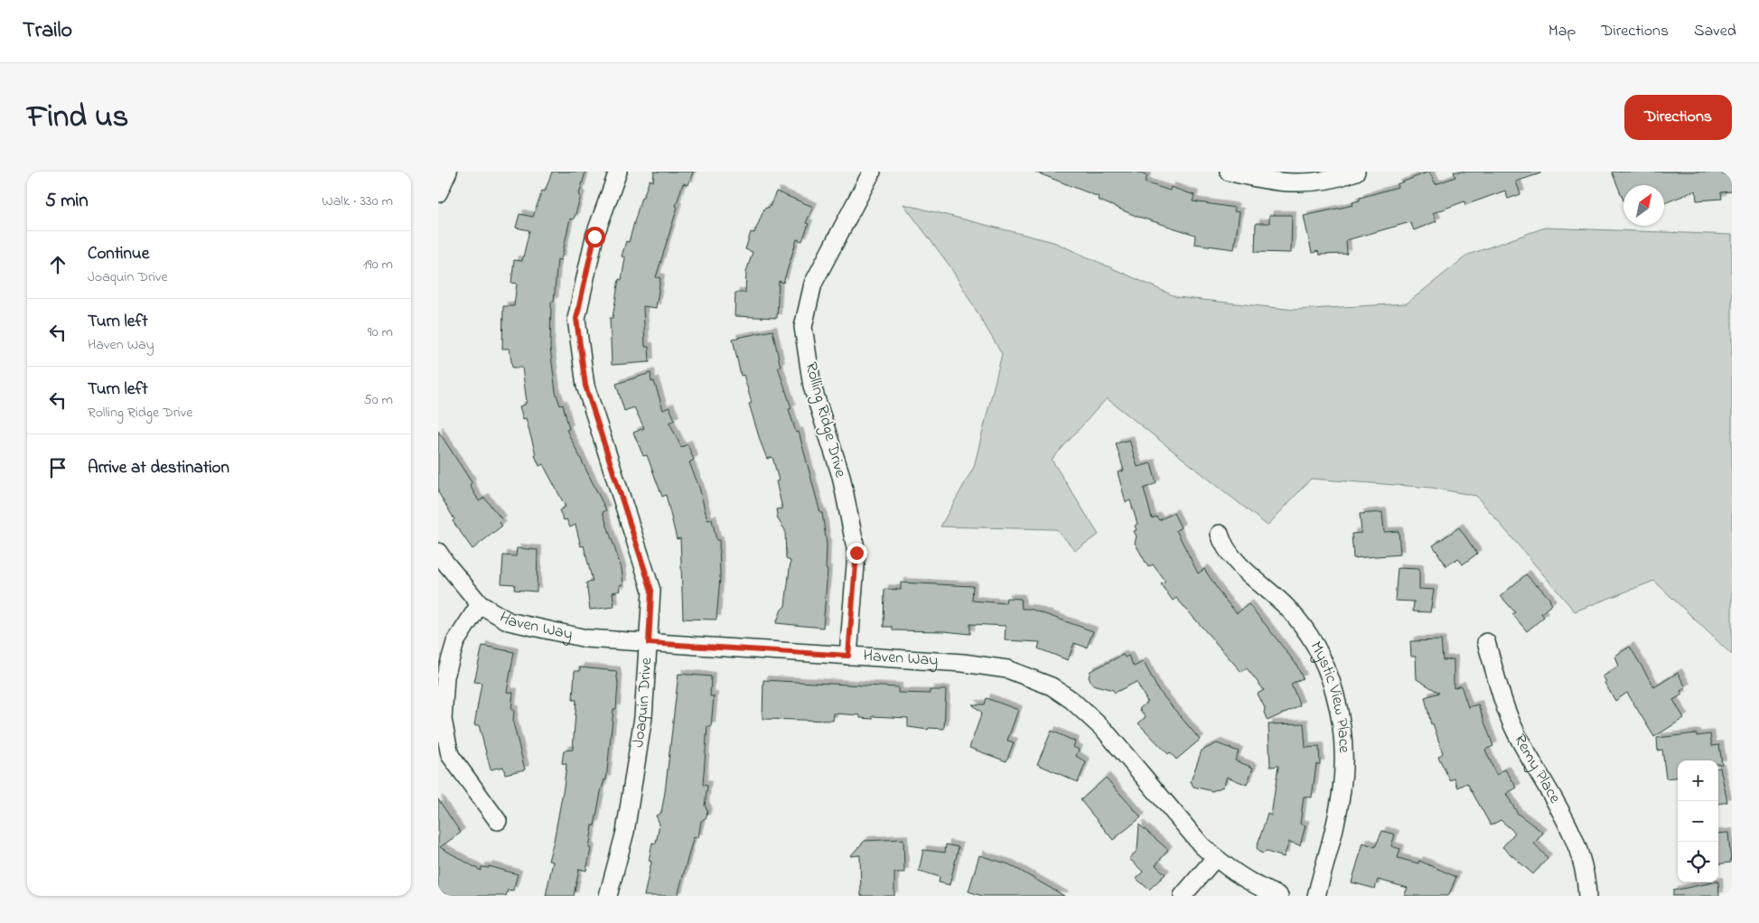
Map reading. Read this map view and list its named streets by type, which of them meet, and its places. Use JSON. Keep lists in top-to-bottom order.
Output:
{
  "streets": {
    "street": [
      "Rolling Ridge Drive",
      "Haven Way",
      "Mystic View Place",
      "Joaquin Drive",
      "Remy Place"
    ]
  },
  "crossings": [
    ["Rolling Ridge Drive", "Haven Way"],
    ["Haven Way", "Joaquin Drive"]
  ],
  "north": "top right",
  "page": {
    "header": "Trailo",
    "nav": ["Map", "Directions", "Saved"],
    "title": "Find us",
    "buttons": "Directions",
    "heading": ["5 min", "Walk · 330 m"],
    "list": [
      ["Continue", "Joaquin Drive", "190 m"],
      ["Turn left", "Haven Way", "90 m"],
      ["Turn left", "Rolling Ridge Drive", "50 m"],
      "Arrive at destination"
    ],
    "map_buttons": ["+", "−"]
  }
}
